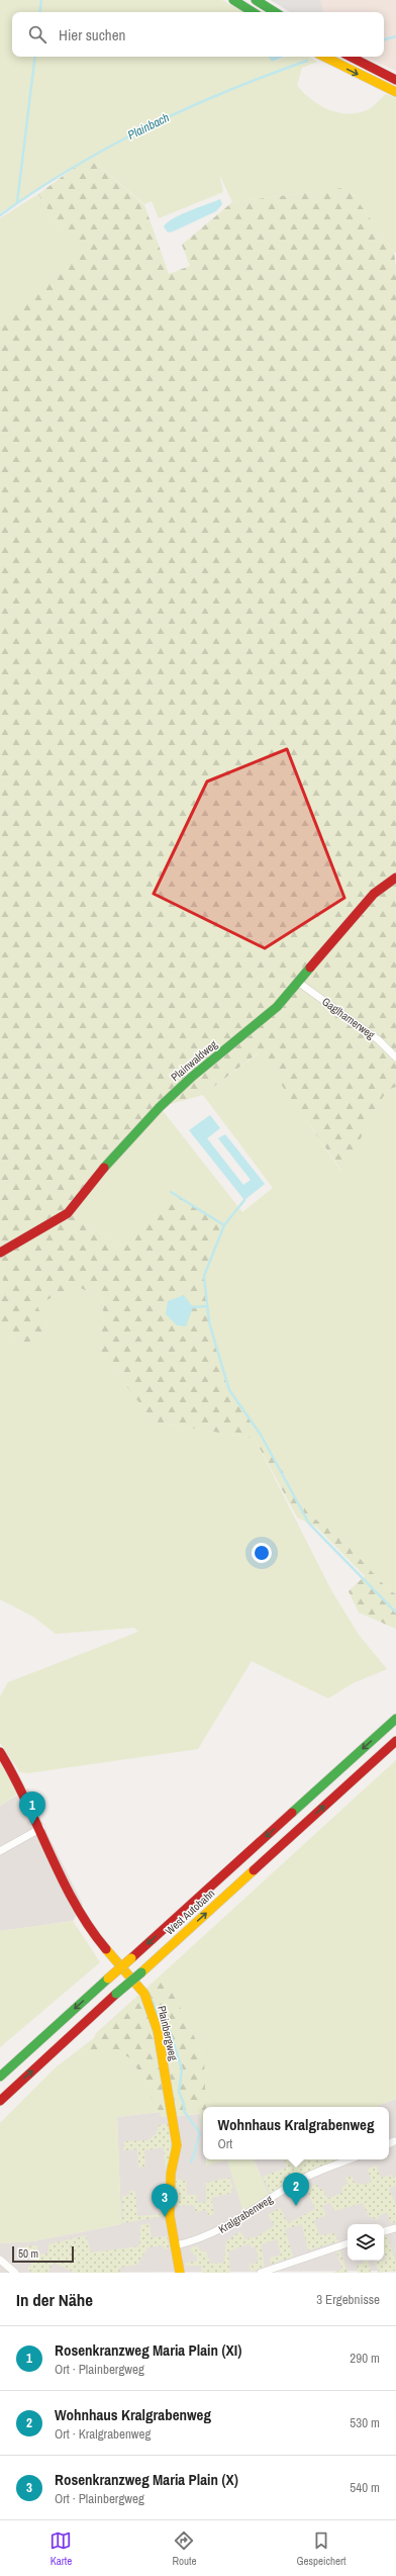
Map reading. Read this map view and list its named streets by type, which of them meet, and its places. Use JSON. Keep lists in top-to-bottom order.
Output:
{
  "streets": {
    "main road": ["Plainwaldweg", "West Autobahn", "Plainbergweg"],
    "street": ["Gaglhamerweg", "Kralgrabenweg"]
  },
  "crossings": [
    ["Gaglhamerweg", "Plainwaldweg"],
    ["Plainbergweg", "Kralgrabenweg"]
  ],
  "water": ["Plainbach"],
  "scale_bar": "50 m",
  "page": {
    "search": "Hier suchen",
    "pins": ["1", "2", "3"],
    "popup": ["Wohnhaus Kralgrabenweg", "Ort"],
    "scale": "50 m",
    "heading": ["In der Nähe", "3 Ergebnisse"],
    "list": [
      {
        "mark": "1",
        "name": "Rosenkranzweg Maria Plain (XI)",
        "note": "Ort · Plainbergweg",
        "value": "290 m"
      },
      {
        "mark": "2",
        "name": "Wohnhaus Kralgrabenweg",
        "note": "Ort · Kralgrabenweg",
        "value": "530 m"
      },
      {
        "mark": "3",
        "name": "Rosenkranzweg Maria Plain (X)",
        "note": "Ort · Plainbergweg",
        "value": "540 m"
      }
    ],
    "nav": ["Karte", "Route", "Gespeichert"]
  }
}
